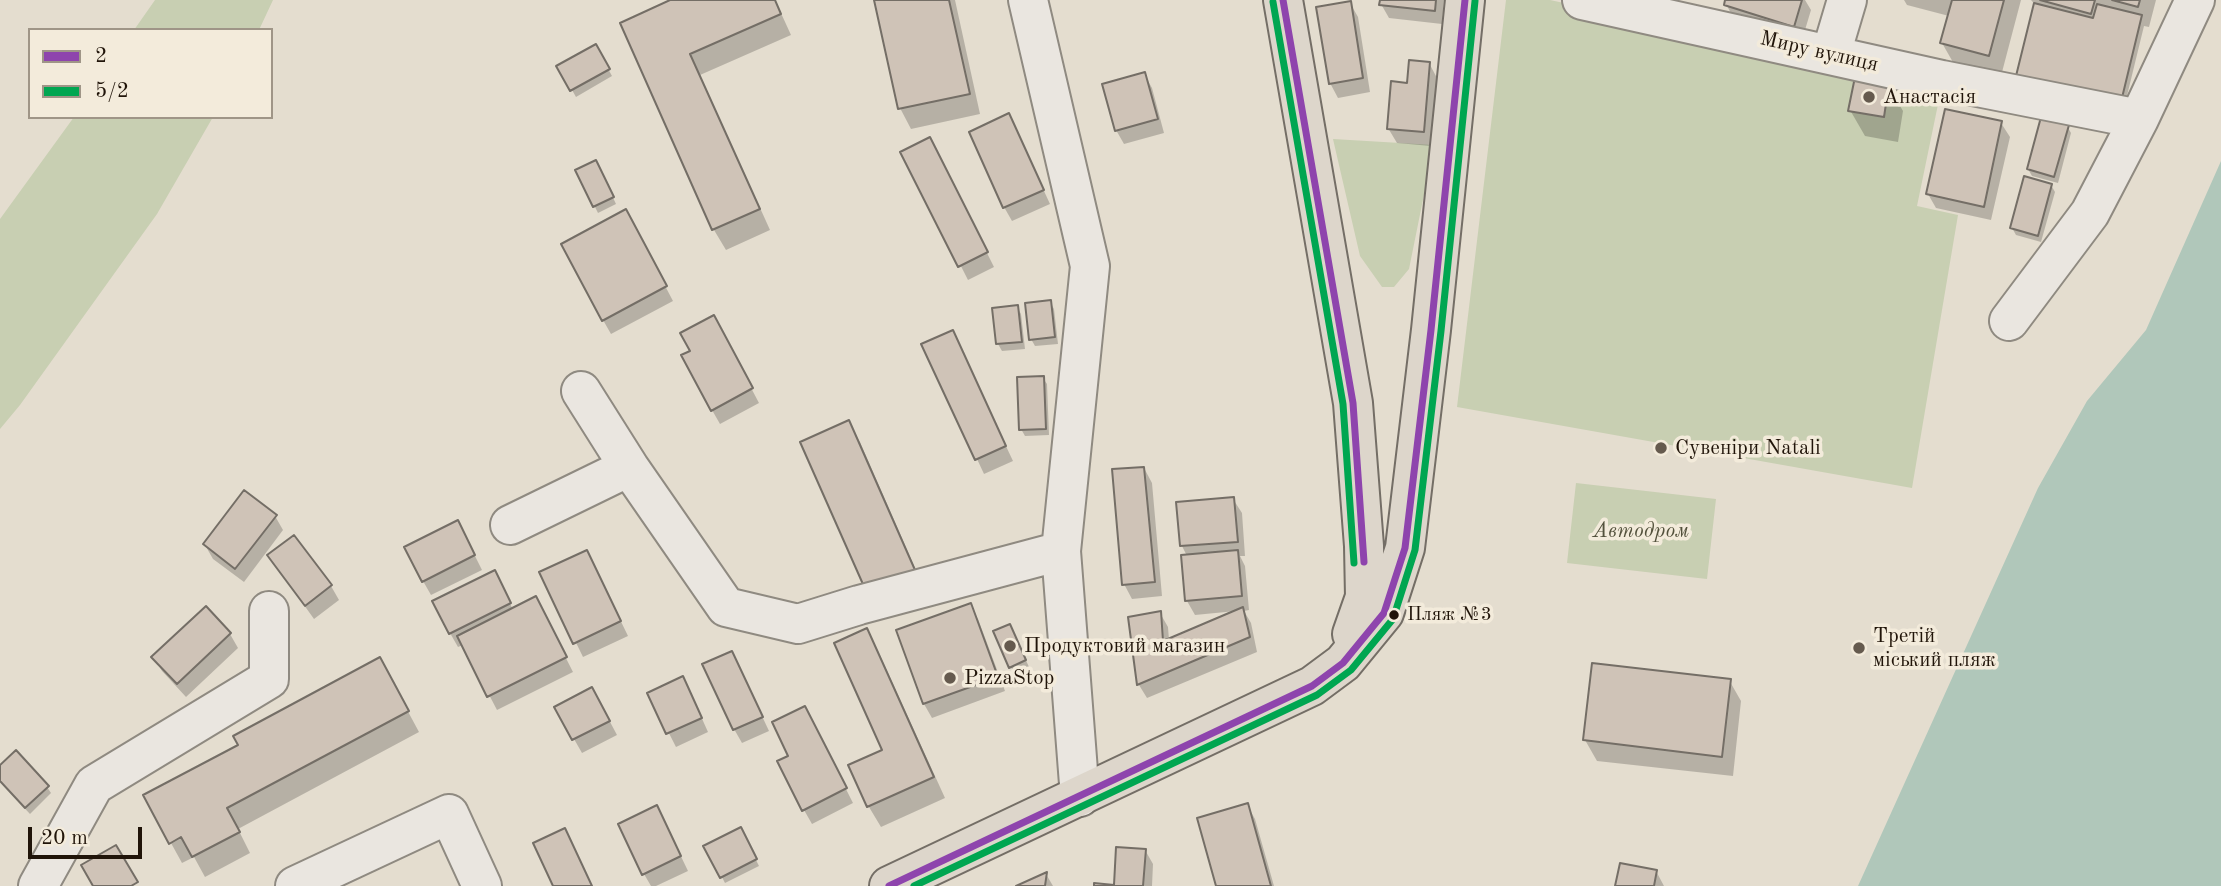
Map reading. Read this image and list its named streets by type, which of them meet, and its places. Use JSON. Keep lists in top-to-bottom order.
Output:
{
  "streets": {
    "street": ["Миру вулиця"]
  },
  "parks": ["Автодром"],
  "places": [
    "Анастасія",
    "Сувеніри Natali",
    "Пляж №3",
    "Продуктовий магазин",
    "Третій міський пляж",
    "PizzaStop"
  ],
  "lines": ["transit line 2", "transit line 5/2"],
  "legend": ["2", "5/2"],
  "scale_bar": "20 m"
}
